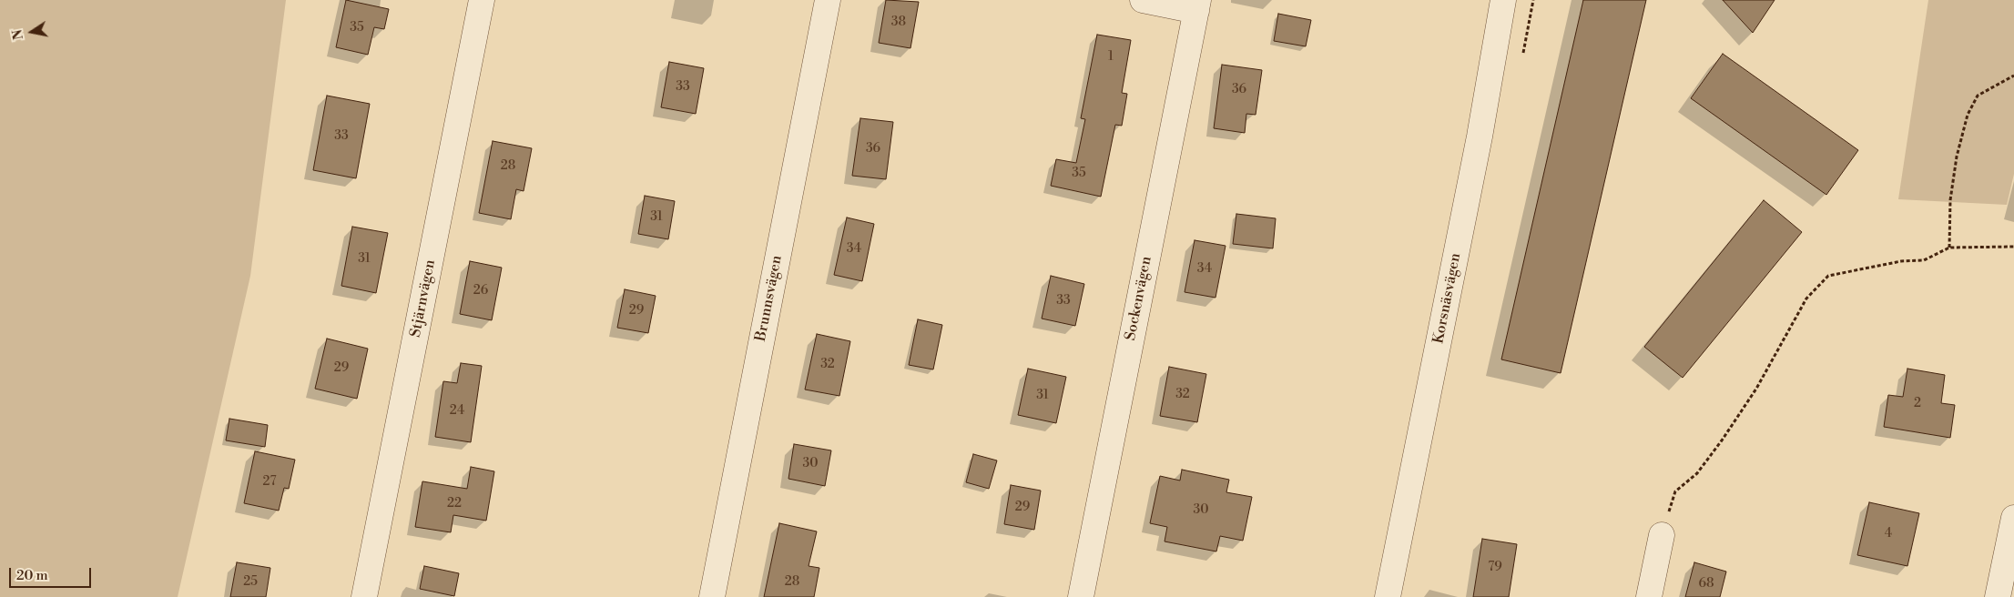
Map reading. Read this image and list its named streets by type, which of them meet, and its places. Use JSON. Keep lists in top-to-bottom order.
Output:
{
  "streets": {
    "street": [
      "Stjärnvägen",
      "Brunnsvägen",
      "Sockenvägen",
      "Korsnäsvägen"
    ]
  },
  "house_numbers": [
    "38",
    "35",
    "1",
    "33",
    "36",
    "33",
    "36",
    "28",
    "35",
    "31",
    "34",
    "31",
    "34",
    "26",
    "33",
    "29",
    "32",
    "29",
    "32",
    "31",
    "2",
    "24",
    "30",
    "27",
    "22",
    "29",
    "30",
    "4",
    "79",
    "25",
    "28",
    "68"
  ],
  "scale_bar": "20 m",
  "north": "left"
}
